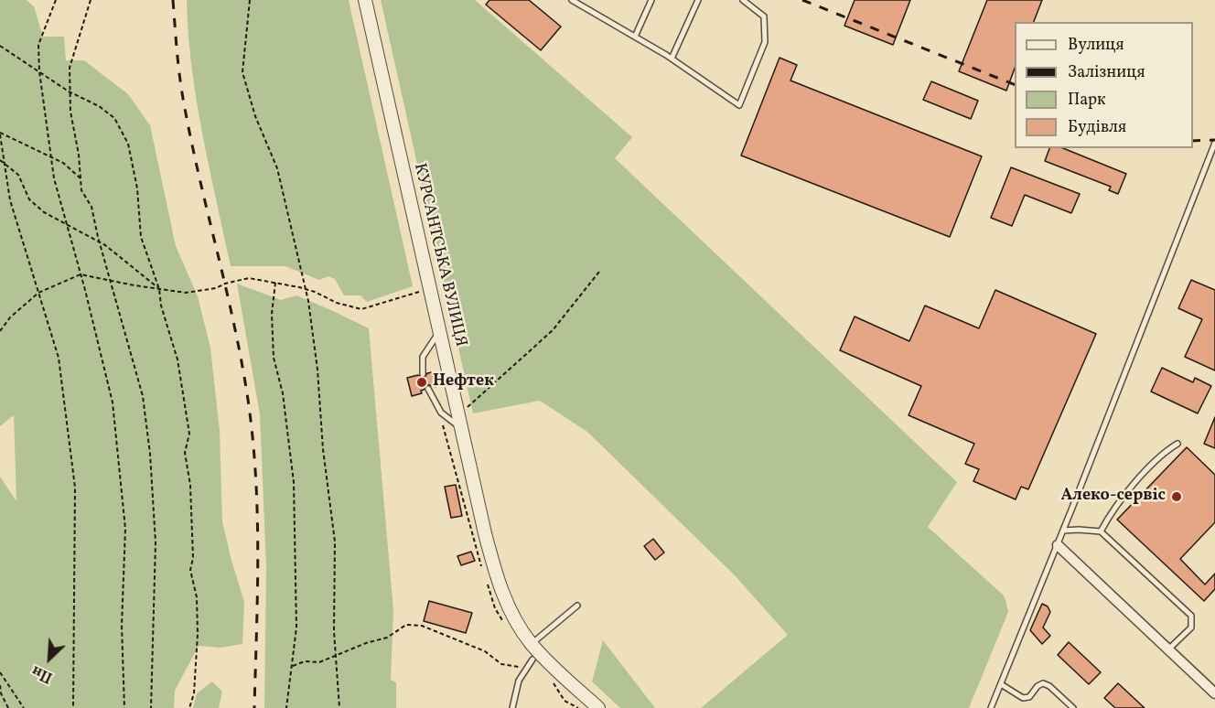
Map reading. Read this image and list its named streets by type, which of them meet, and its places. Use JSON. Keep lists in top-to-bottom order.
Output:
{
  "streets": {
    "street": ["КУРСАНТСЬКА ВУЛИЦЯ"]
  },
  "places": ["Нефтек", "Алеко-сервіс"],
  "legend": [
    "Вулиця",
    "Залізниця",
    "Парк",
    "Будівля"
  ],
  "north": "bottom left"
}
